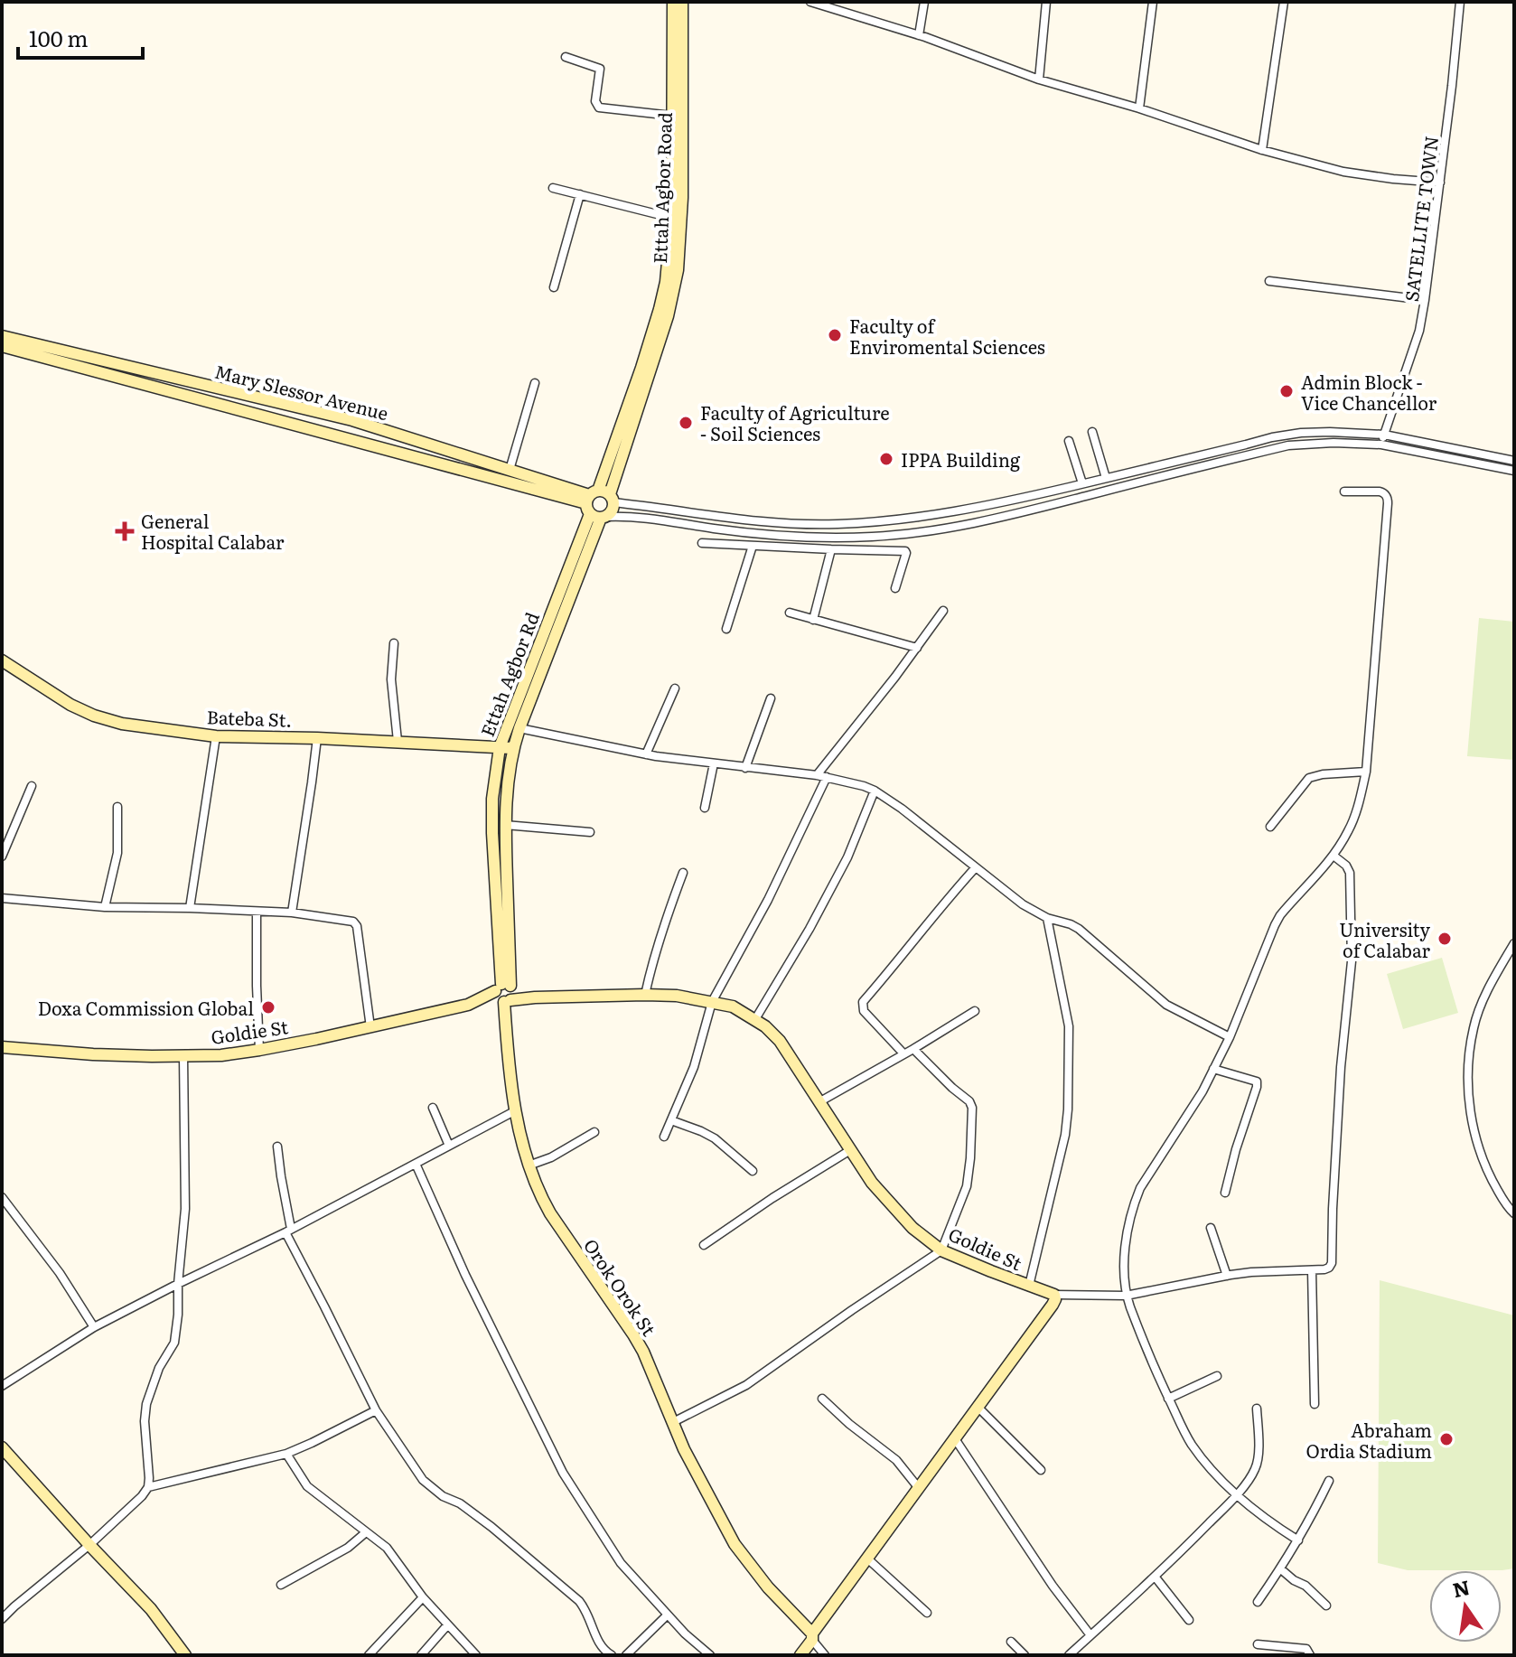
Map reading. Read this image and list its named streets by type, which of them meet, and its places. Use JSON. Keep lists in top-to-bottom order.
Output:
{
  "streets": {
    "main road": [
      "Ettah Agbor Road",
      "Mary Slessor Avenue",
      "Ettah Agbor Rd",
      "Bateba St.",
      "Goldie St",
      "Orok Orok St"
    ],
    "street": ["SATELLITE TOWN"]
  },
  "crossings": [
    ["Ettah Agbor Road", "Mary Slessor Avenue"],
    ["Ettah Agbor Road", "Ettah Agbor Rd"],
    ["Mary Slessor Avenue", "Ettah Agbor Rd"],
    ["Ettah Agbor Rd", "Bateba St."],
    ["Ettah Agbor Rd", "Goldie St"],
    ["Ettah Agbor Rd", "Orok Orok St"],
    ["Goldie St", "Orok Orok St"]
  ],
  "places": {
    "other": [
      "Faculty of Enviromental Sciences",
      "Admin Block - Vice Chancellor",
      "Faculty of Agriculture - Soil Sciences",
      "IPPA Building",
      "University of Calabar",
      "Doxa Commission Global",
      "Abraham Ordia Stadium"
    ],
    "health": ["General Hospital Calabar"]
  },
  "scale_bar": "100 m",
  "north": "top"
}
